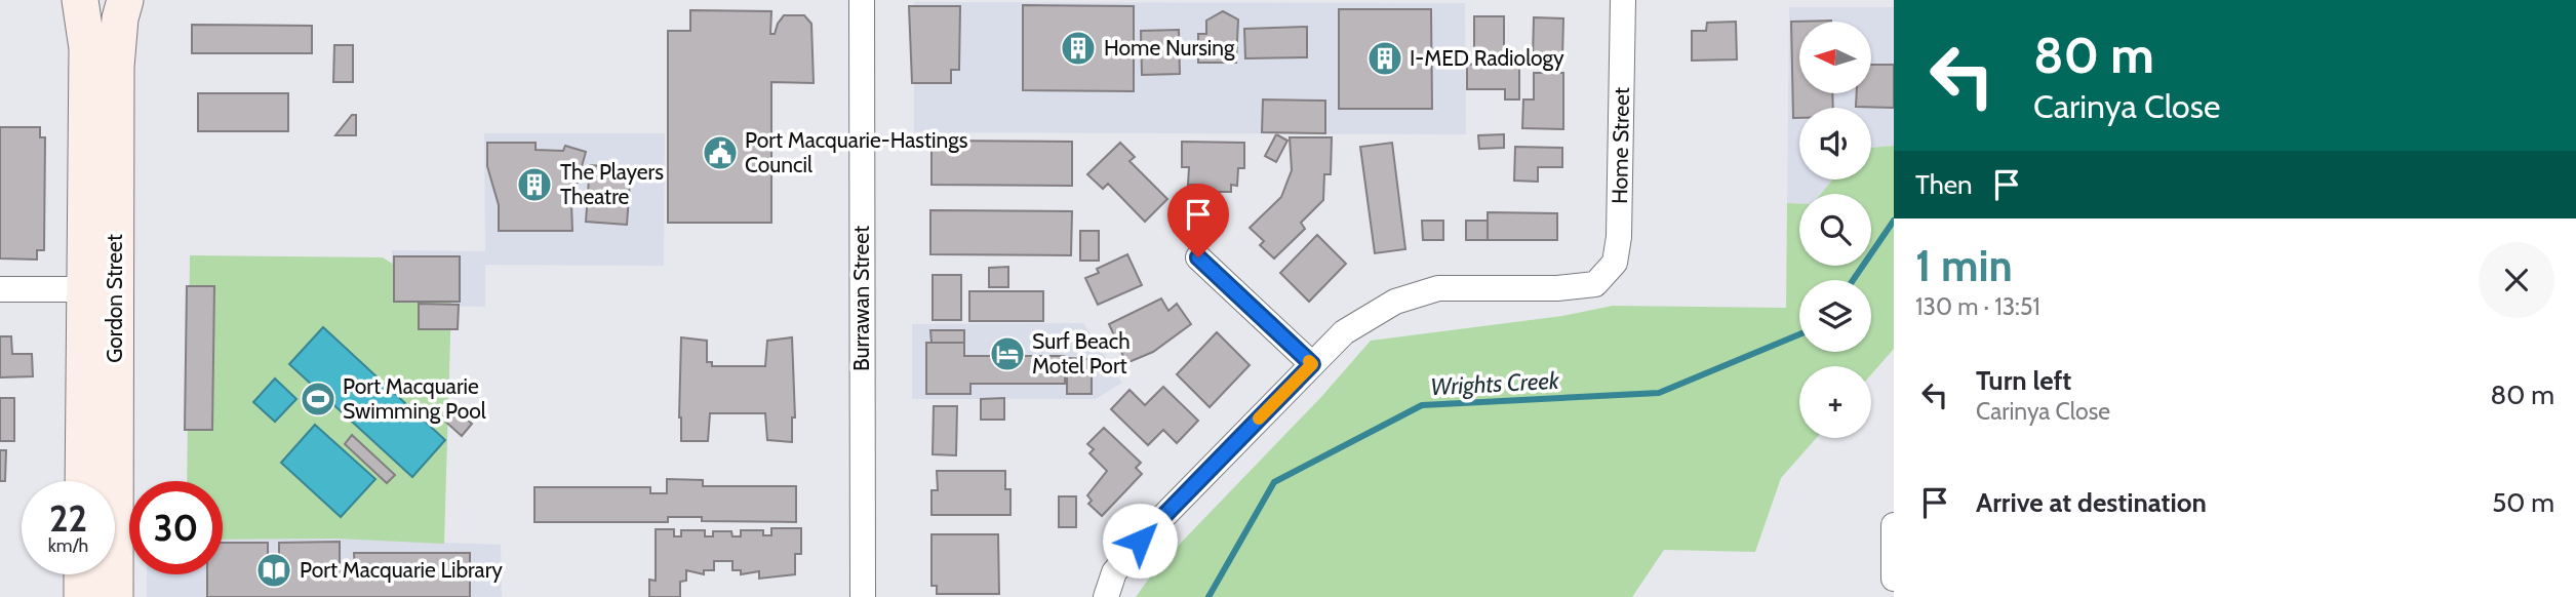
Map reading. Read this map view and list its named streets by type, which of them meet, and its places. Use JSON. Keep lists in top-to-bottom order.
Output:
{
  "streets": {
    "main road": ["Gordon Street"],
    "street": ["Home Street", "Burrawan Street"]
  },
  "water": ["Wrights Creek"],
  "places": {
    "building": ["Home Nursing", "I-MED Radiology", "The Players Theatre"],
    "public building": ["Port Macquarie-Hastings Council"],
    "hotel": ["Surf Beach Motel Port"],
    "sports": ["Port Macquarie Swimming Pool"],
    "library": ["Port Macquarie Library"]
  },
  "north": "left",
  "page": {
    "turn": ["80 m", "Carinya Close"],
    "map_buttons": "+",
    "then": "Then",
    "heading": ["1 min", "130 m · 13:51"],
    "list": [
      {
        "name": "Turn left",
        "note": "Carinya Close",
        "value": "80 m"
      },
      {
        "name": "Arrive at destination",
        "value": "50 m"
      }
    ],
    "speed": "22 km/h",
    "limit": "30"
  }
}
